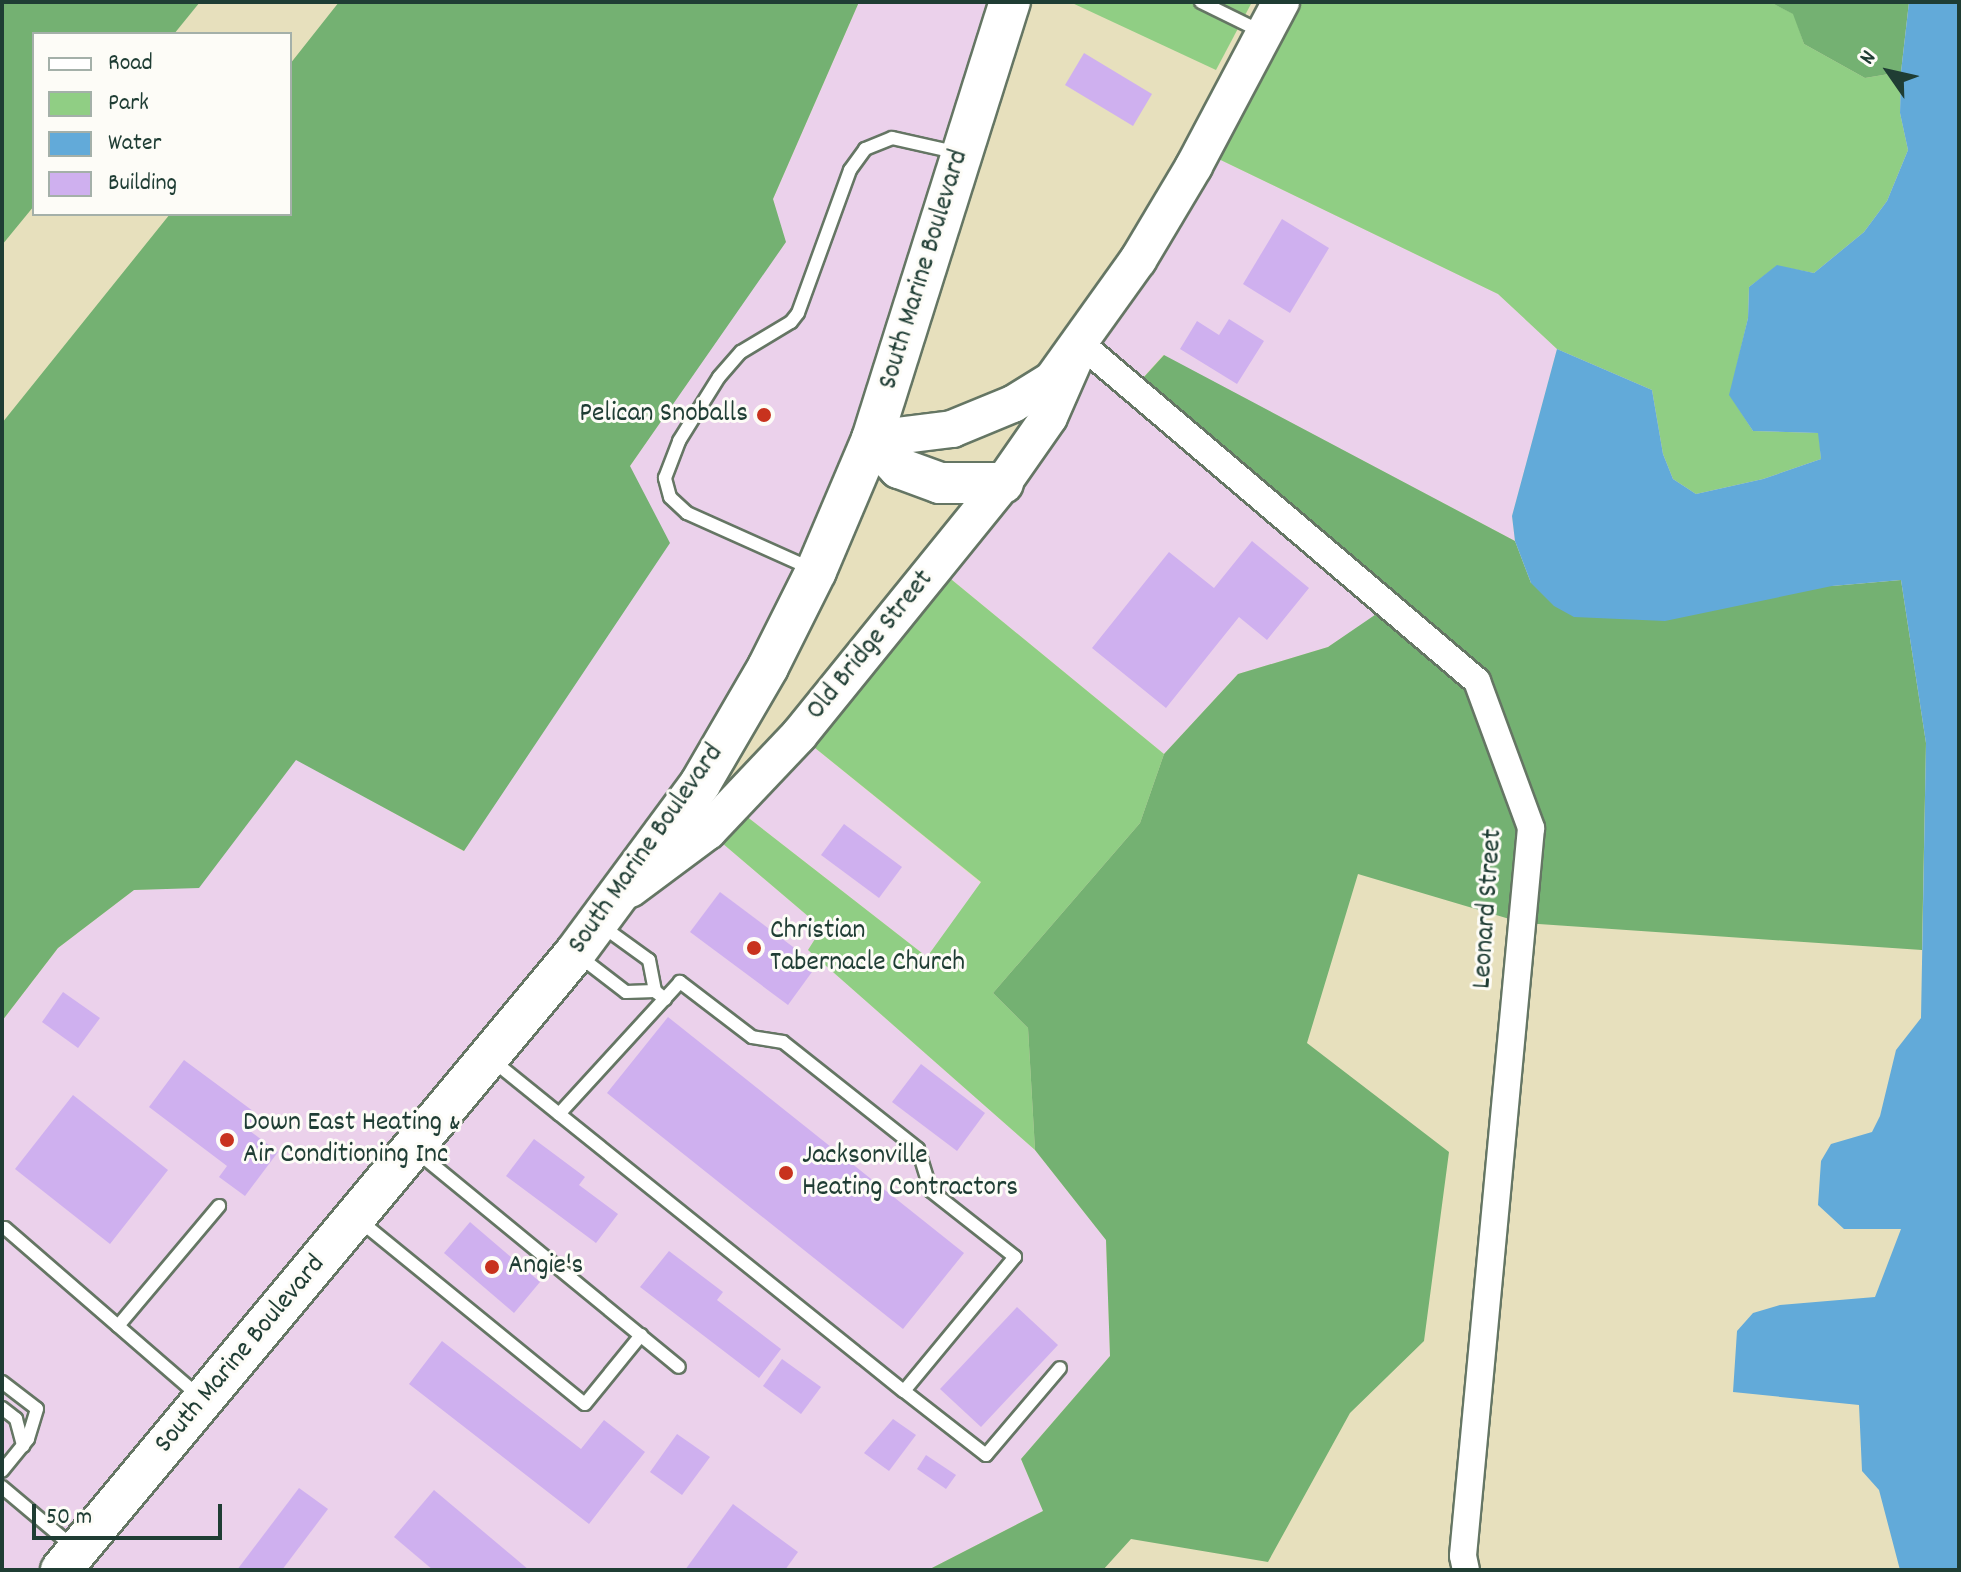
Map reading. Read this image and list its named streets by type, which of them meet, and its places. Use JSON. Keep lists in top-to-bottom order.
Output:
{
  "streets": {
    "main road": ["South Marine Boulevard", "Old Bridge Street"],
    "street": ["Leonard Street"]
  },
  "crossings": [
    ["South Marine Boulevard", "Old Bridge Street"],
    ["Old Bridge Street", "Leonard Street"]
  ],
  "places": [
    "Pelican Snoballs",
    "Christian Tabernacle Church",
    "Down East Heating & Air Conditioning Inc",
    "Jacksonville Heating Contractors",
    "Angie's"
  ],
  "legend": [
    "Road",
    "Park",
    "Water",
    "Building"
  ],
  "scale_bar": "50 m",
  "north": "top left"
}
